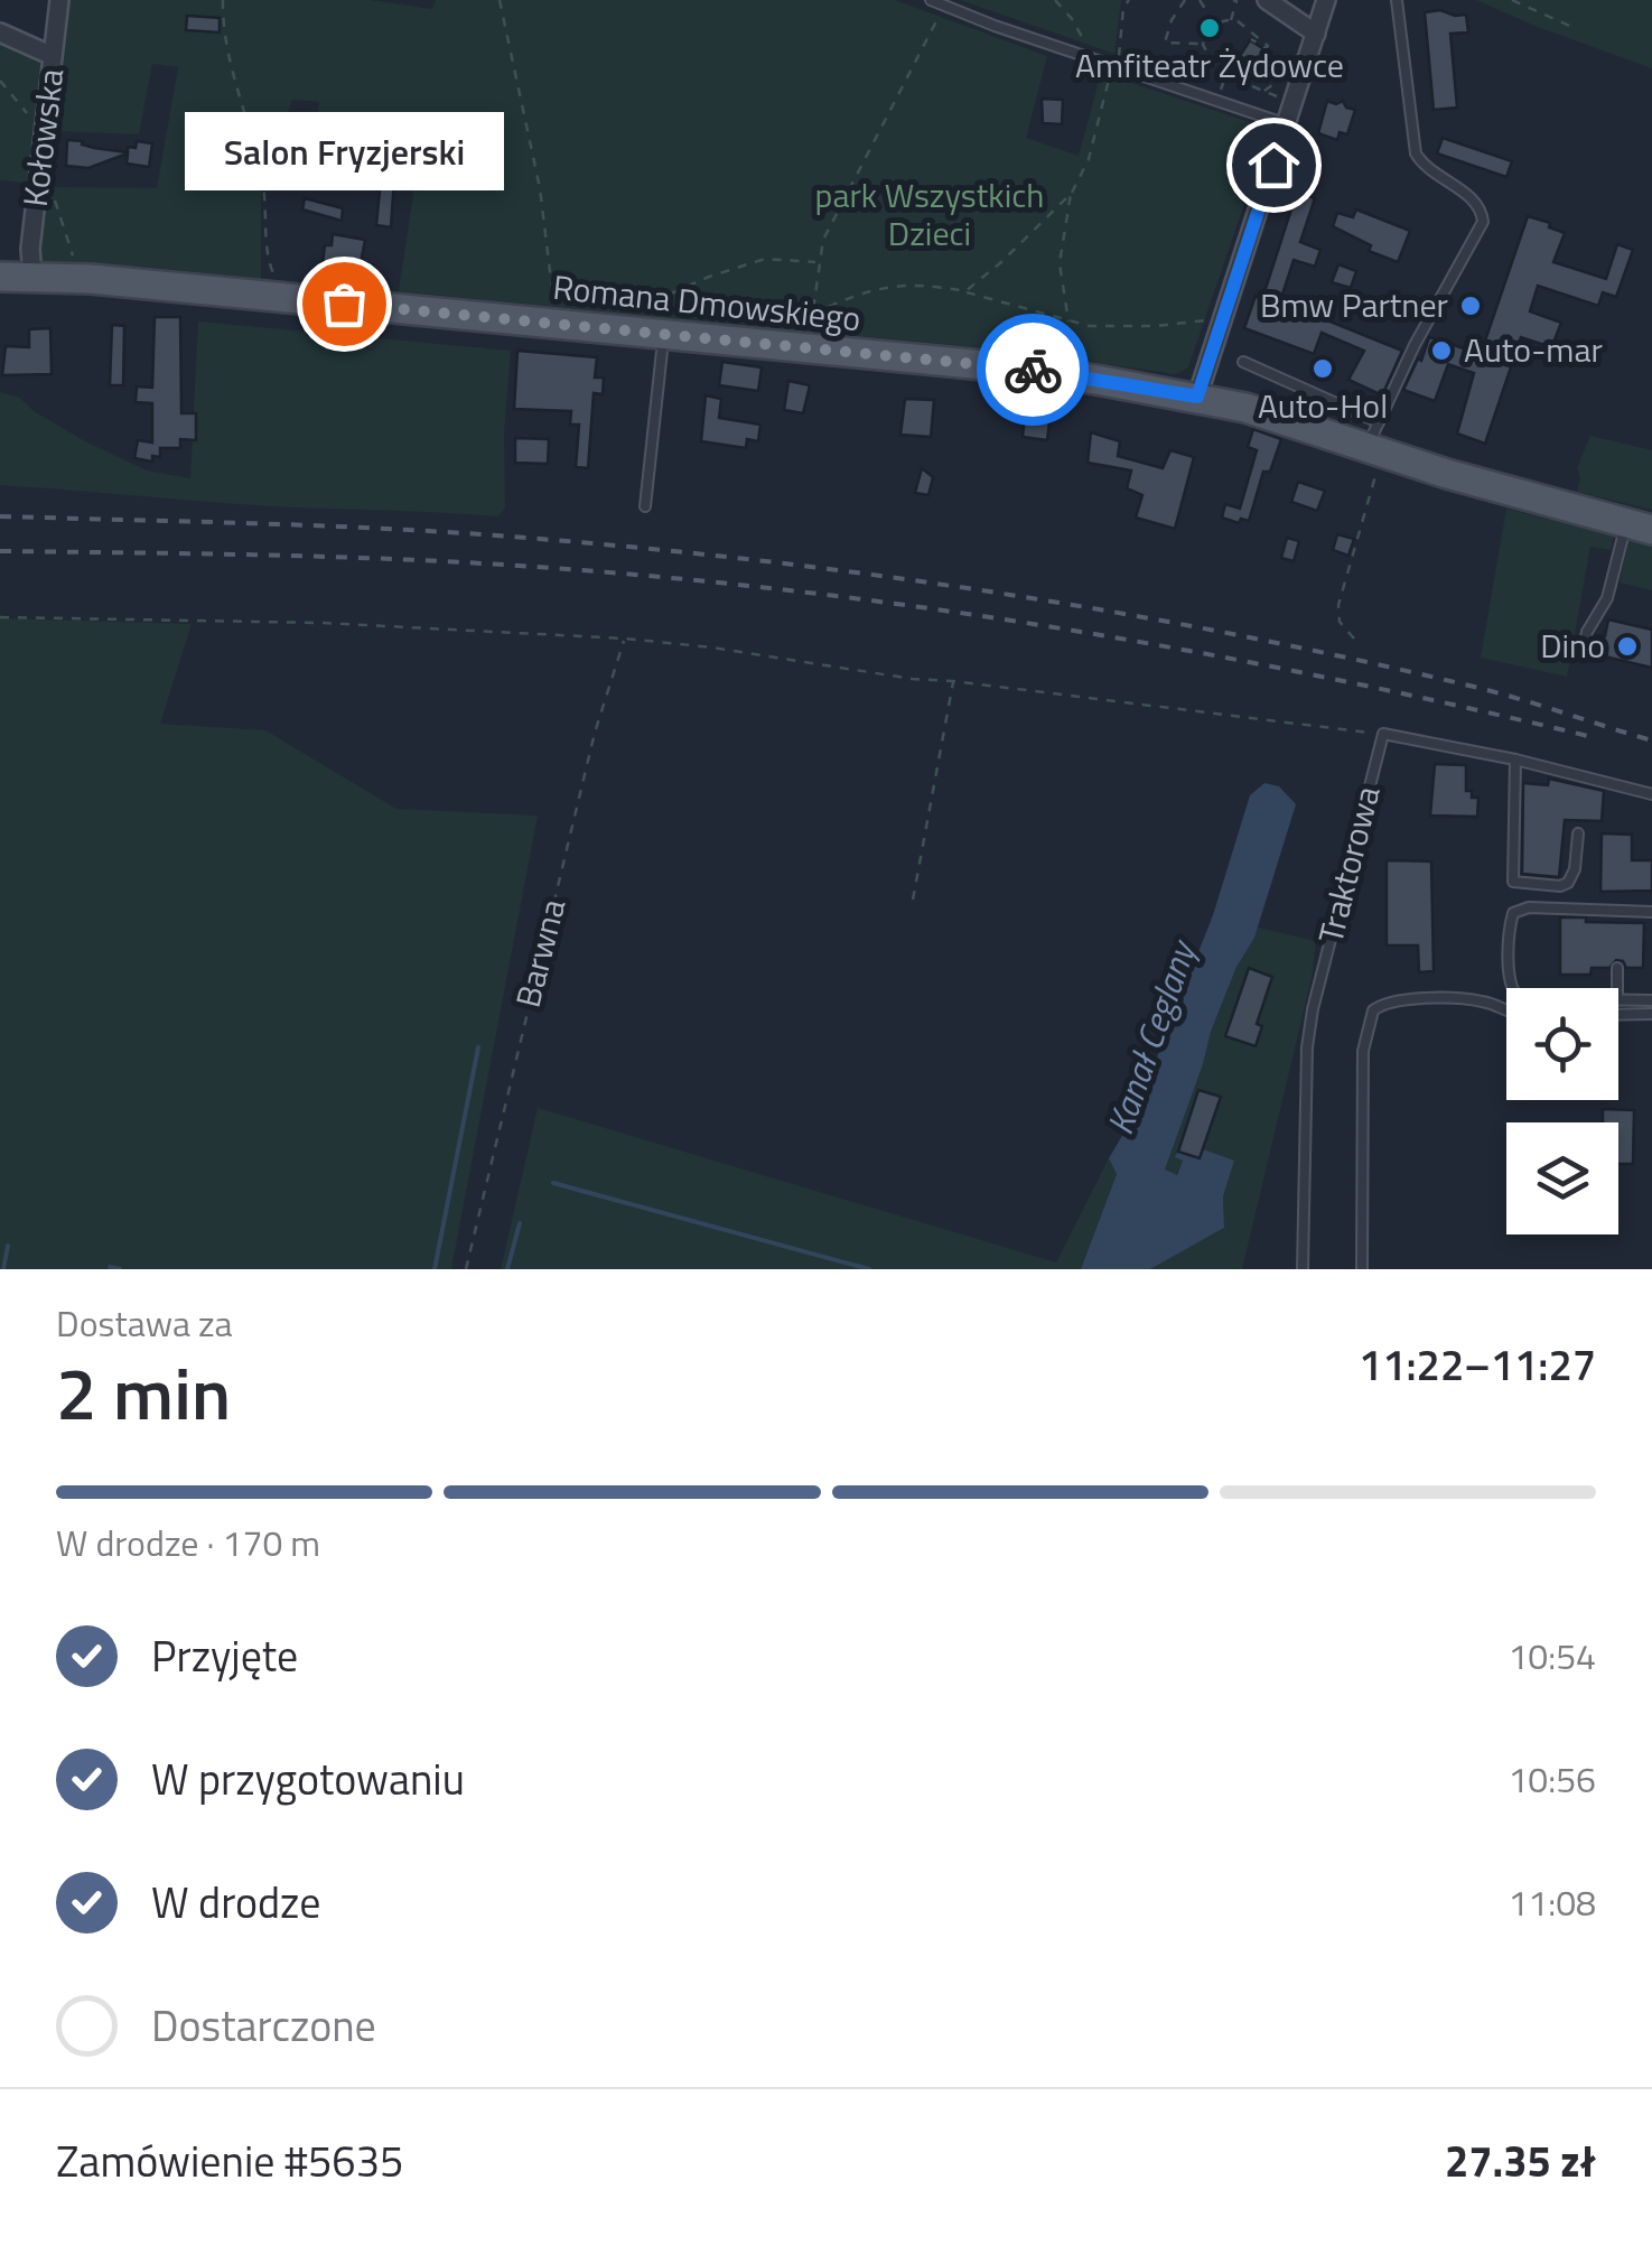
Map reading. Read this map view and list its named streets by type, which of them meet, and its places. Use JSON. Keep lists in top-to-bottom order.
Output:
{
  "streets": {
    "main road": ["Romana Dmowskiego"],
    "street": ["Kołowska"],
    "lane": ["Traktorowa"],
    "path": ["Barwna"]
  },
  "crossings": [
    ["Kołowska", "Romana Dmowskiego"]
  ],
  "water": ["Kanał Ceglany"],
  "parks": ["park Wszystkich Dzieci"],
  "places": [
    "Amfiteatr Żydowce",
    "Salon Fryzjerski",
    "Bmw Partner",
    "Auto-mar",
    "Auto-Hol",
    "Dino"
  ],
  "page": {
    "bubble": "Salon Fryzjerski",
    "heading": ["2 min", "Dostawa za", "11:22–11:27"],
    "panel": ["Zamówienie #5635", "27.35 zł"],
    "bar": "W drodze · 170 m",
    "list": [
      ["Przyjęte", "10:54"],
      ["W przygotowaniu", "10:56"],
      ["W drodze", "11:08"],
      "Dostarczone"
    ]
  }
}
